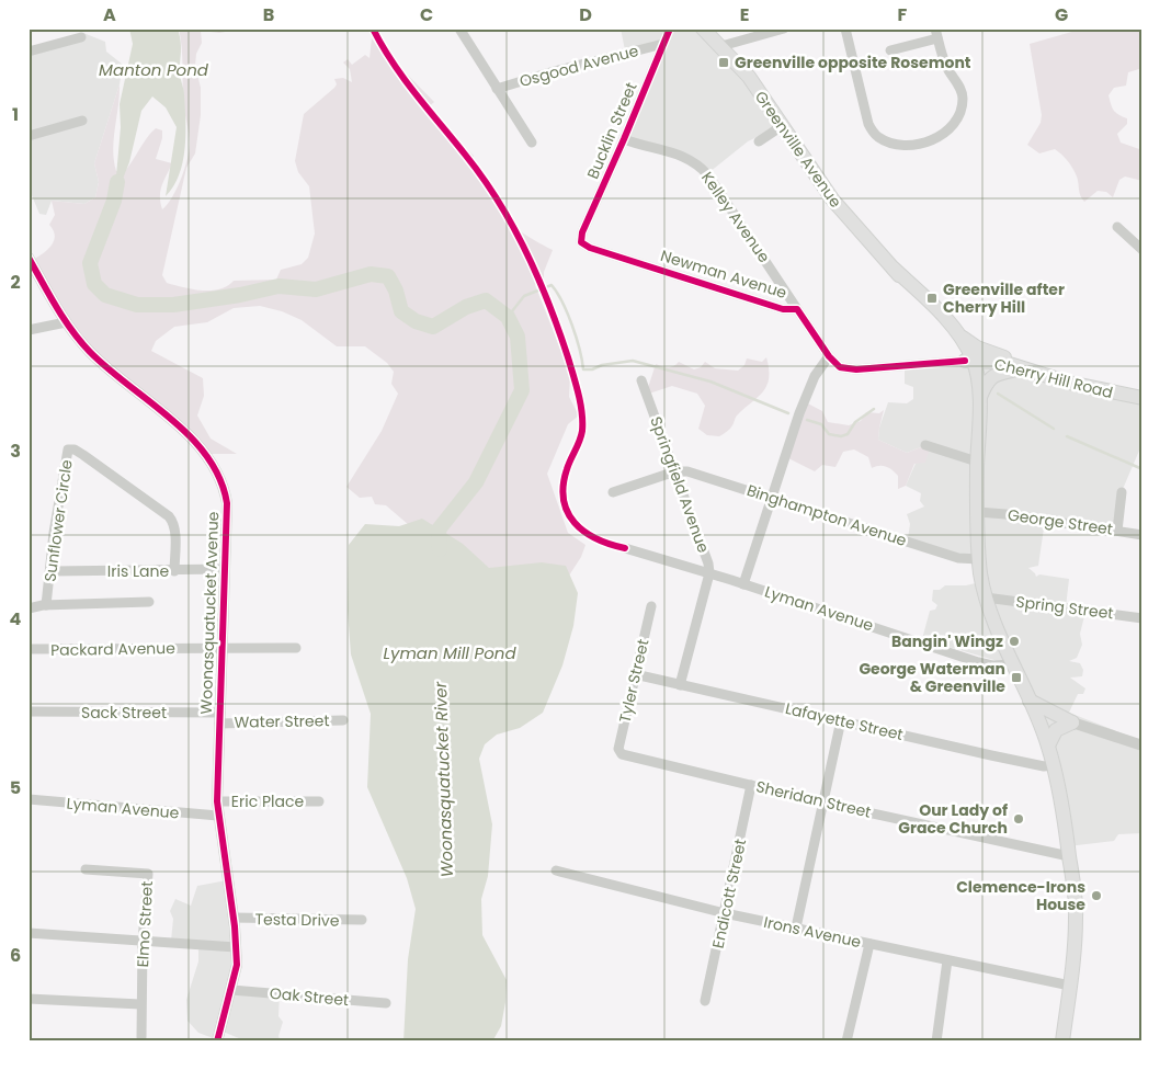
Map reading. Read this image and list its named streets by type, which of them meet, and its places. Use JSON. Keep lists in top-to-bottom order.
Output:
{
  "streets": {
    "main road": ["Greenville Avenue", "Cherry Hill Road"],
    "street": [
      "Osgood Avenue",
      "Bucklin Street",
      "Kelley Avenue",
      "Newman Avenue",
      "Springfield Avenue",
      "Binghampton Avenue",
      "Sunflower Circle",
      "George Street",
      "Iris Lane",
      "Spring Street",
      "Lyman Avenue",
      "Woonasquatucket Avenue",
      "Packard Avenue",
      "Tyler Street",
      "Sack Street",
      "Water Street",
      "Lafayette Street",
      "Sheridan Street",
      "Eric Place",
      "Endicott Street",
      "Testa Drive",
      "Elmo Street",
      "Irons Avenue",
      "Oak Street"
    ]
  },
  "crossings": [
    ["Osgood Avenue", "Bucklin Street"],
    ["Bucklin Street", "Kelley Avenue"],
    ["Bucklin Street", "Newman Avenue"],
    ["Greenville Avenue", "Newman Avenue"],
    ["Greenville Avenue", "Cherry Hill Road"],
    ["Greenville Avenue", "Binghampton Avenue"],
    ["Greenville Avenue", "George Street"],
    ["Greenville Avenue", "Spring Street"],
    ["Greenville Avenue", "Lyman Avenue"],
    ["Greenville Avenue", "Lafayette Street"],
    ["Greenville Avenue", "Sheridan Street"],
    ["Greenville Avenue", "Irons Avenue"],
    ["Kelley Avenue", "Newman Avenue"],
    ["Newman Avenue", "Cherry Hill Road"],
    ["Springfield Avenue", "Binghampton Avenue"],
    ["Springfield Avenue", "Lyman Avenue"],
    ["Springfield Avenue", "Lafayette Street"],
    ["Sunflower Circle", "Iris Lane"],
    ["Iris Lane", "Woonasquatucket Avenue"],
    ["Lyman Avenue", "Woonasquatucket Avenue"],
    ["Woonasquatucket Avenue", "Packard Avenue"],
    ["Woonasquatucket Avenue", "Sack Street"],
    ["Woonasquatucket Avenue", "Water Street"],
    ["Woonasquatucket Avenue", "Eric Place"],
    ["Woonasquatucket Avenue", "Testa Drive"],
    ["Woonasquatucket Avenue", "Oak Street"],
    ["Tyler Street", "Lafayette Street"],
    ["Tyler Street", "Sheridan Street"],
    ["Sack Street", "Water Street"],
    ["Sheridan Street", "Endicott Street"],
    ["Endicott Street", "Irons Avenue"]
  ],
  "water": ["Manton Pond", "Lyman Mill Pond", "Woonasquatucket River"],
  "places": {
    "transit": ["Greenville opposite Rosemont", "Greenville after Cherry Hill", "George Waterman & Greenville"],
    "other": ["Bangin' Wingz", "Our Lady of Grace Church", "Clemence-Irons House"]
  },
  "grid": {
    "columns": [
      "A",
      "B",
      "C",
      "D",
      "E",
      "F",
      "G"
    ],
    "rows": [
      "1",
      "2",
      "3",
      "4",
      "5",
      "6"
    ]
  }
}
